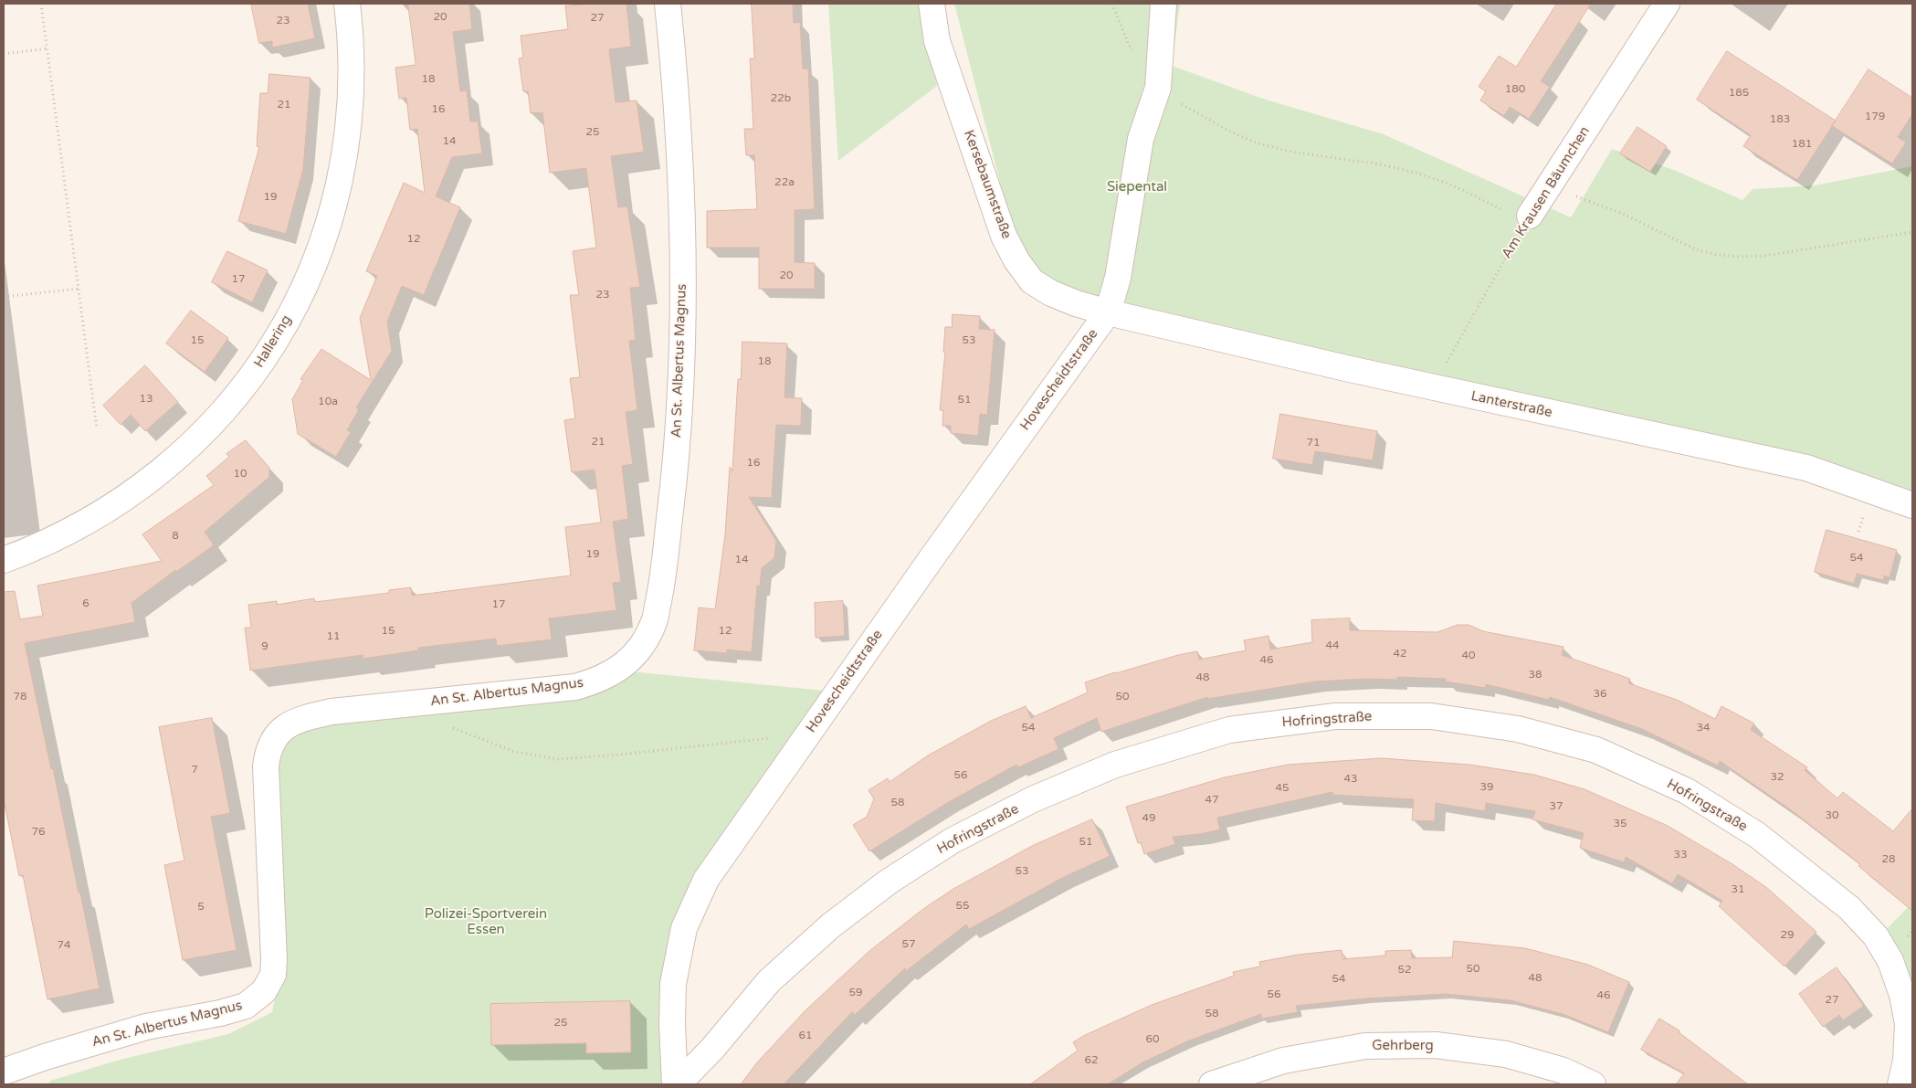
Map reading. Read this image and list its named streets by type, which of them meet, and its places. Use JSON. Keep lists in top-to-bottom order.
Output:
{
  "streets": {
    "street": [
      "Kersebaumstraße",
      "Am Krausen Bäumchen",
      "Hallering",
      "An St. Albertus Magnus",
      "Hovescheidtstraße",
      "Lanterstraße",
      "Hofringstraße",
      "Gehrberg"
    ]
  },
  "crossings": [
    ["Kersebaumstraße", "Hovescheidtstraße"],
    ["Kersebaumstraße", "Lanterstraße"],
    ["Am Krausen Bäumchen", "Lanterstraße"],
    ["Hovescheidtstraße", "Lanterstraße"],
    ["Hovescheidtstraße", "Hofringstraße"]
  ],
  "parks": ["Siepental", "Polizei-Sportverein Essen"],
  "house_numbers": [
    "20",
    "27",
    "23",
    "18",
    "180",
    "185",
    "22b",
    "21",
    "16",
    "179",
    "183",
    "25",
    "14",
    "181",
    "22a",
    "19",
    "12",
    "20",
    "17",
    "23",
    "15",
    "53",
    "18",
    "13",
    "51",
    "10a",
    "21",
    "71",
    "16",
    "10",
    "8",
    "19",
    "54",
    "14",
    "6",
    "17",
    "15",
    "12",
    "11",
    "44",
    "9",
    "42",
    "40",
    "46",
    "38",
    "48",
    "36",
    "78",
    "50",
    "54",
    "34",
    "7",
    "56",
    "32",
    "43",
    "39",
    "45",
    "47",
    "58",
    "37",
    "30",
    "49",
    "35",
    "76",
    "51",
    "33",
    "28",
    "53",
    "31",
    "55",
    "5",
    "29",
    "57",
    "74",
    "50",
    "52",
    "48",
    "54",
    "59",
    "56",
    "46",
    "27",
    "58",
    "25",
    "61",
    "60",
    "62"
  ]
}
